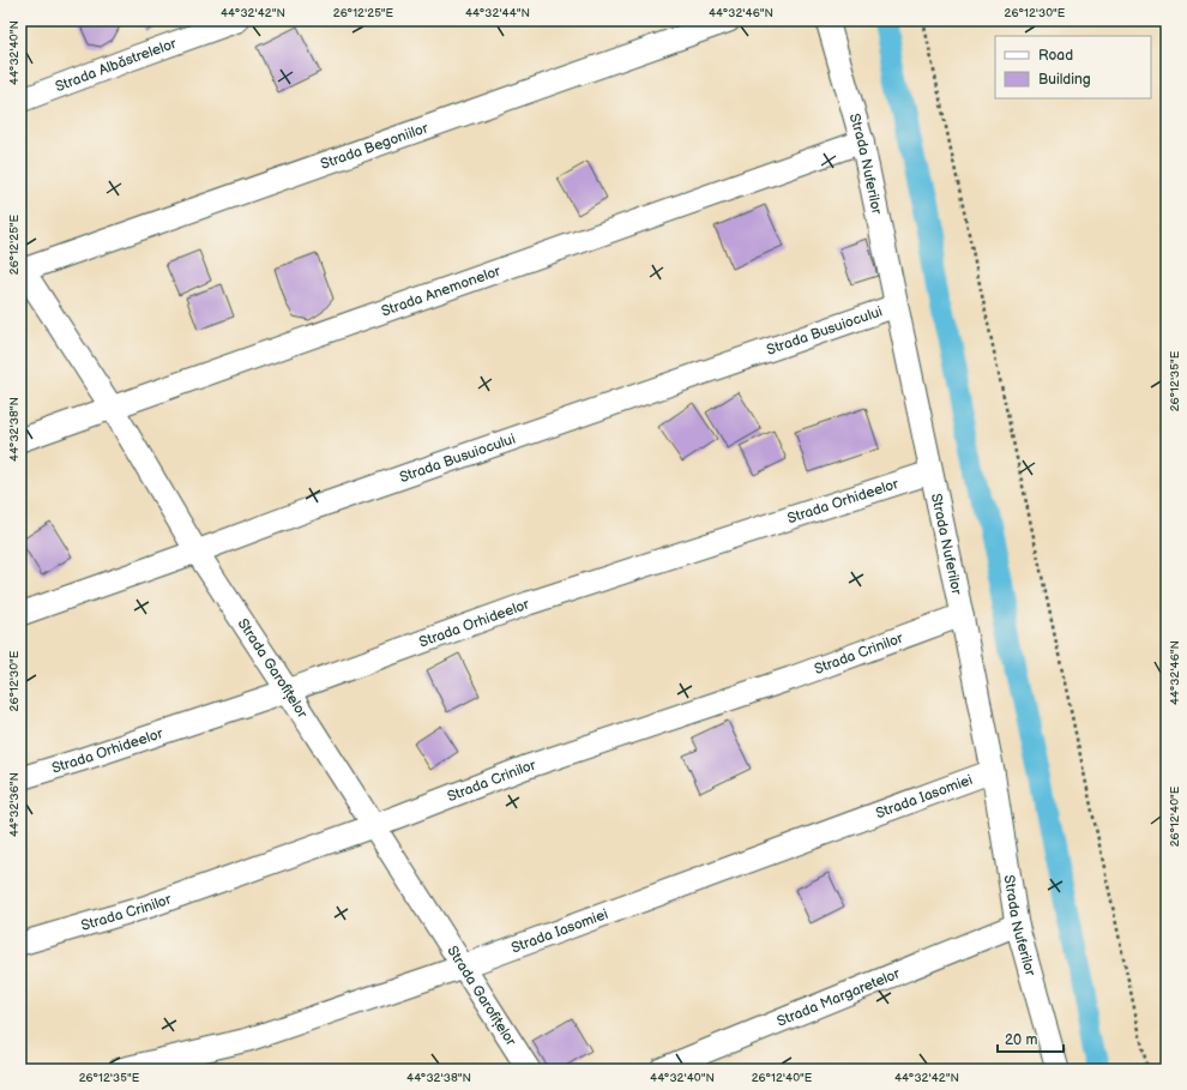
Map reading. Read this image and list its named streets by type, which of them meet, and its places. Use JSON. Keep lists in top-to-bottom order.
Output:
{
  "streets": {
    "street": [
      "Strada Albăstrelelor",
      "Strada Begoniilor",
      "Strada Nuferilor",
      "Strada Anemonelor",
      "Strada Busuiocului",
      "Strada Orhideelor",
      "Strada Crinilor",
      "Strada Garofițelor",
      "Strada Iasomiei",
      "Strada Margaretelor"
    ]
  },
  "crossings": [
    ["Strada Begoniilor", "Strada Garofițelor"],
    ["Strada Nuferilor", "Strada Anemonelor"],
    ["Strada Nuferilor", "Strada Busuiocului"],
    ["Strada Nuferilor", "Strada Orhideelor"],
    ["Strada Nuferilor", "Strada Crinilor"],
    ["Strada Nuferilor", "Strada Iasomiei"],
    ["Strada Nuferilor", "Strada Margaretelor"],
    ["Strada Anemonelor", "Strada Garofițelor"],
    ["Strada Busuiocului", "Strada Garofițelor"],
    ["Strada Orhideelor", "Strada Garofițelor"],
    ["Strada Crinilor", "Strada Garofițelor"],
    ["Strada Garofițelor", "Strada Iasomiei"]
  ],
  "legend": ["Road", "Building"],
  "scale_bar": "20 m",
  "coordinates": [
    "44°32'42\"N",
    "26°12'25\"E",
    "44°32'44\"N",
    "44°32'46\"N",
    "26°12'30\"E",
    "44°32'40\"N",
    "26°12'35\"E",
    "44°32'38\"N",
    "44°32'36\"N",
    "26°12'40\"E"
  ]
}
